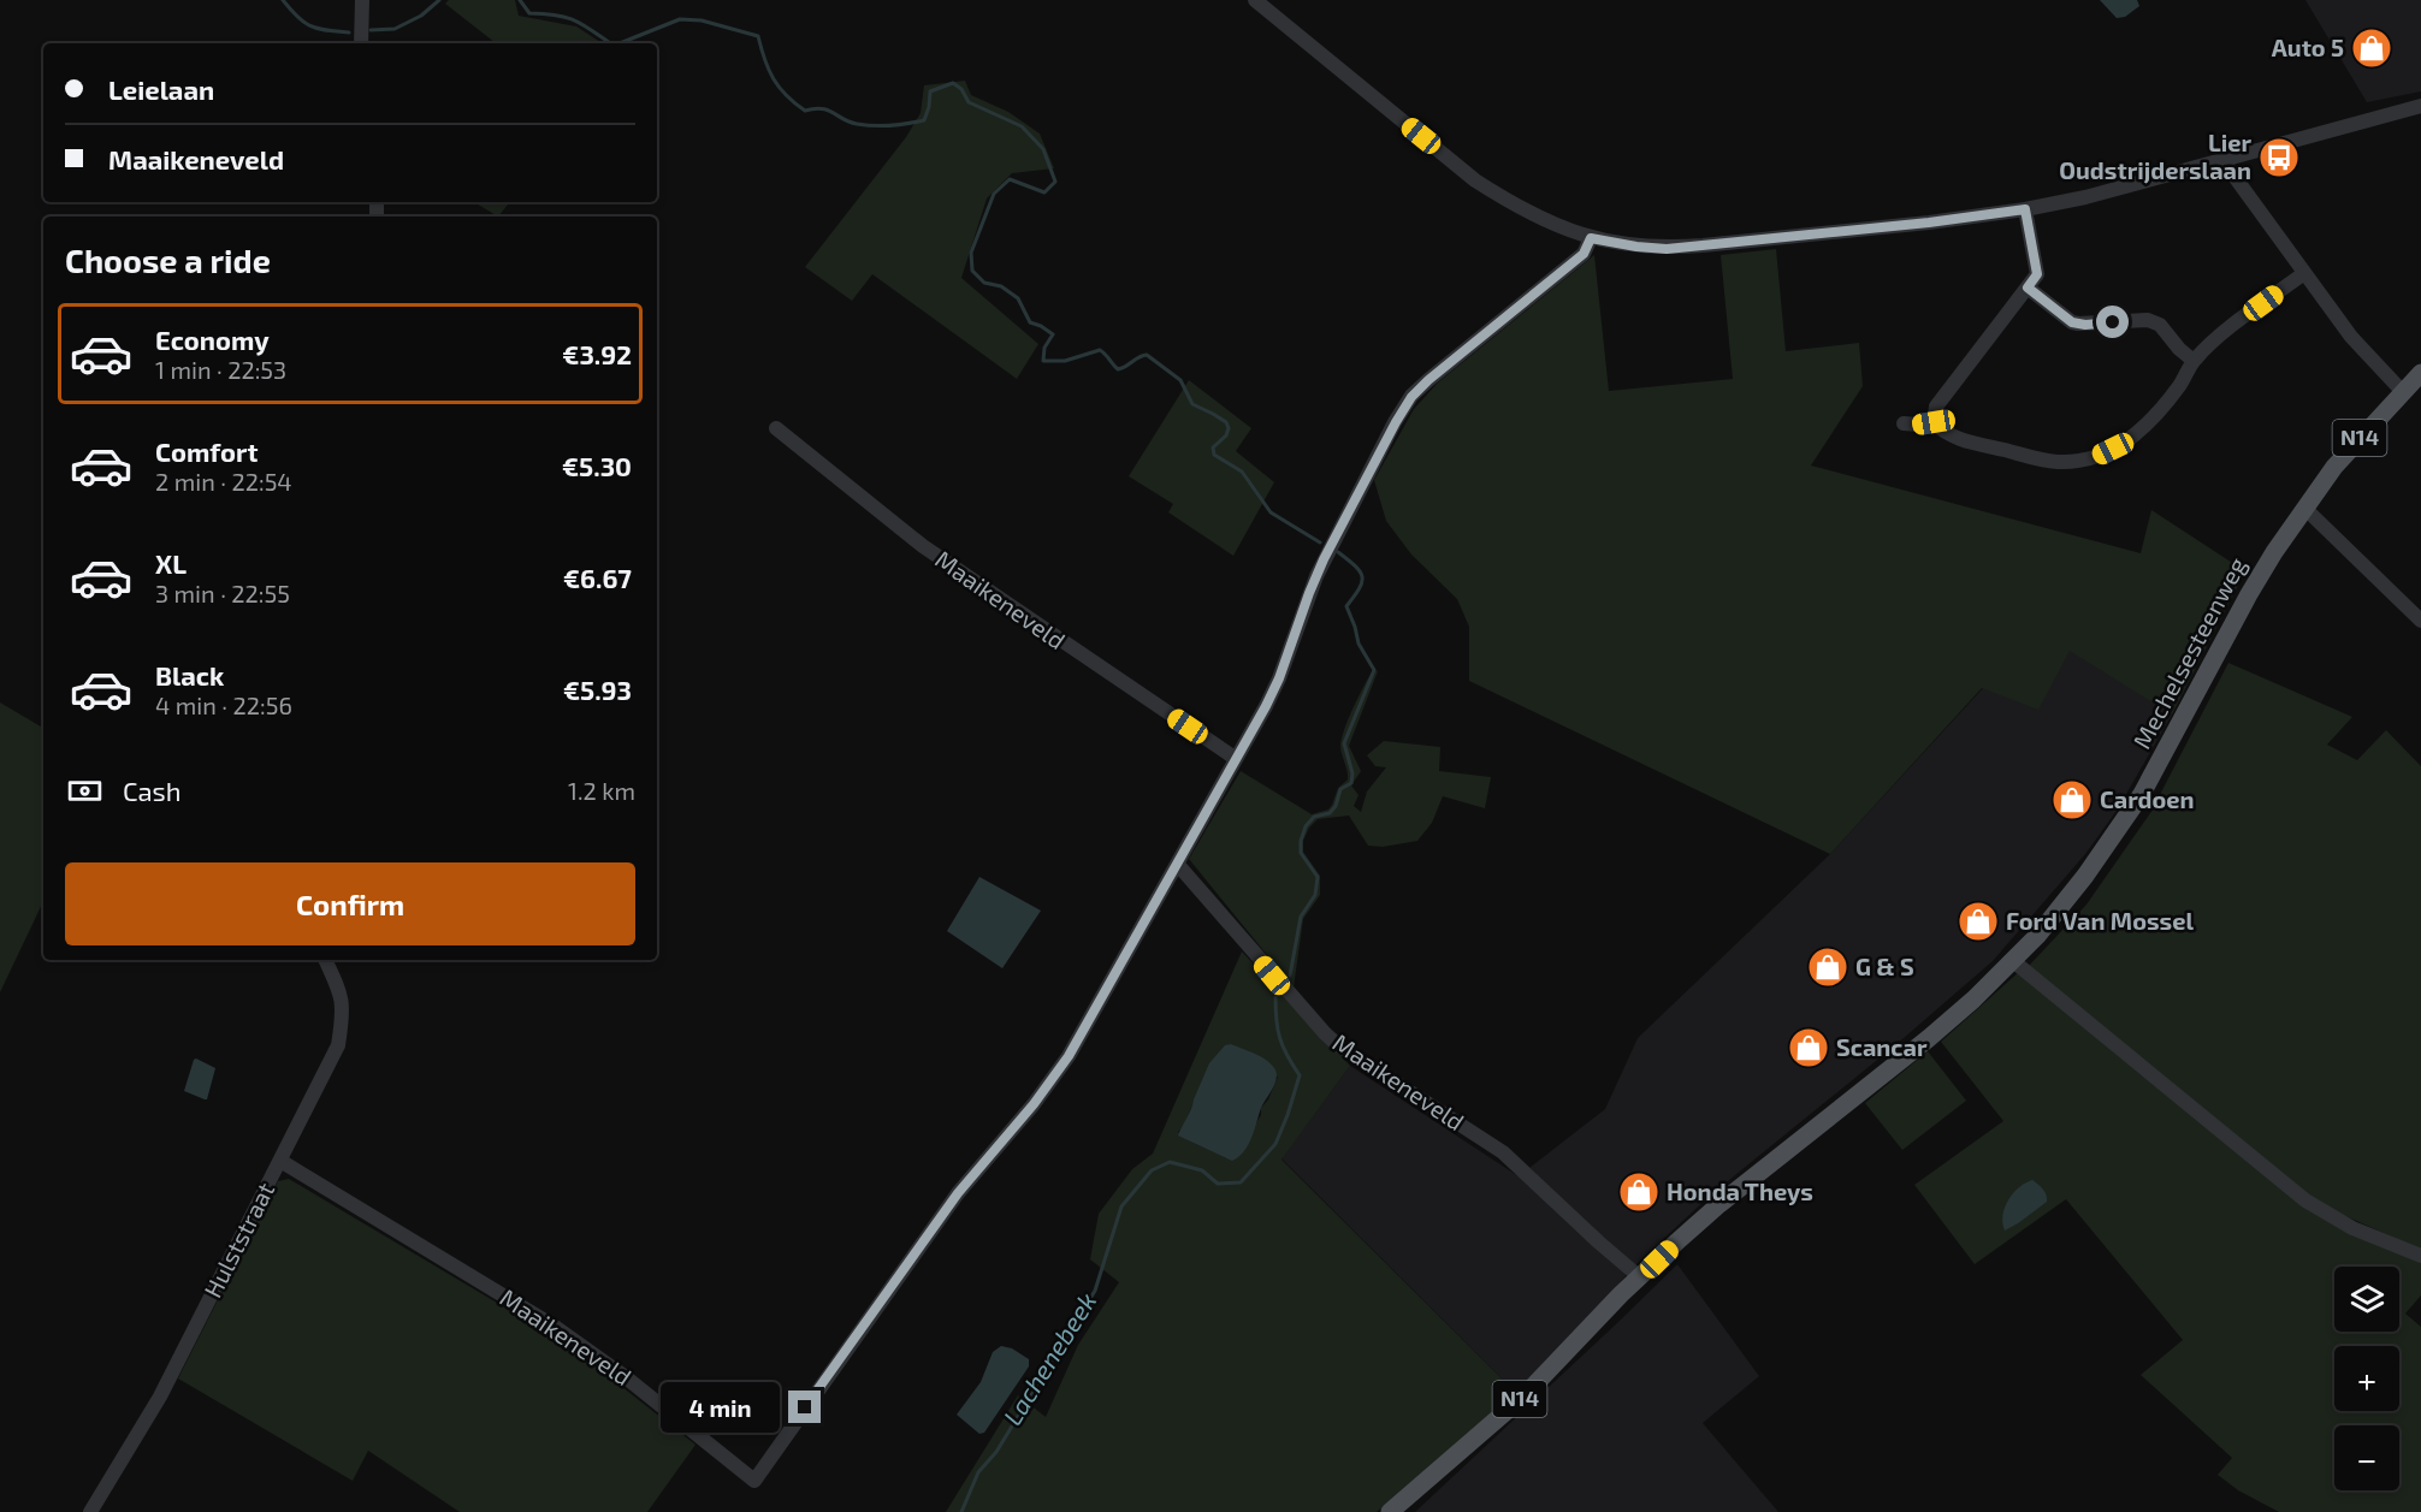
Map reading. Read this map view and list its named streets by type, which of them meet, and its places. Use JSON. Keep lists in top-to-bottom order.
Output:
{
  "streets": {
    "main road": ["N14", "Mechelsesteenweg"],
    "street": ["Maaikeneveld", "Hulststraat"]
  },
  "crossings": [
    ["Maaikeneveld", "Mechelsesteenweg"],
    ["Maaikeneveld", "Hulststraat"]
  ],
  "water": ["Lachenebeek"],
  "places": {
    "shop": [
      "Auto 5",
      "Cardoen",
      "Ford Van Mossel",
      "G & S",
      "Scancar",
      "Honda Theys"
    ],
    "bus stop": ["Lier Oudstrijderslaan"]
  },
  "page": {
    "banner": ["Leielaan", "Maaikeneveld"],
    "heading": "Choose a ride",
    "list": [
      {
        "name": "Economy",
        "note": "1 min · 22:53",
        "value": "€3.92"
      },
      {
        "name": "Comfort",
        "note": "2 min · 22:54",
        "value": "€5.30"
      },
      {
        "name": "XL",
        "note": "3 min · 22:55",
        "value": "€6.67"
      },
      {
        "name": "Black",
        "note": "4 min · 22:56",
        "value": "€5.93"
      }
    ],
    "pay": ["Cash", "1.2 km"],
    "buttons": "Confirm",
    "map_buttons": ["+", "−"],
    "bubble": "4 min"
  }
}
